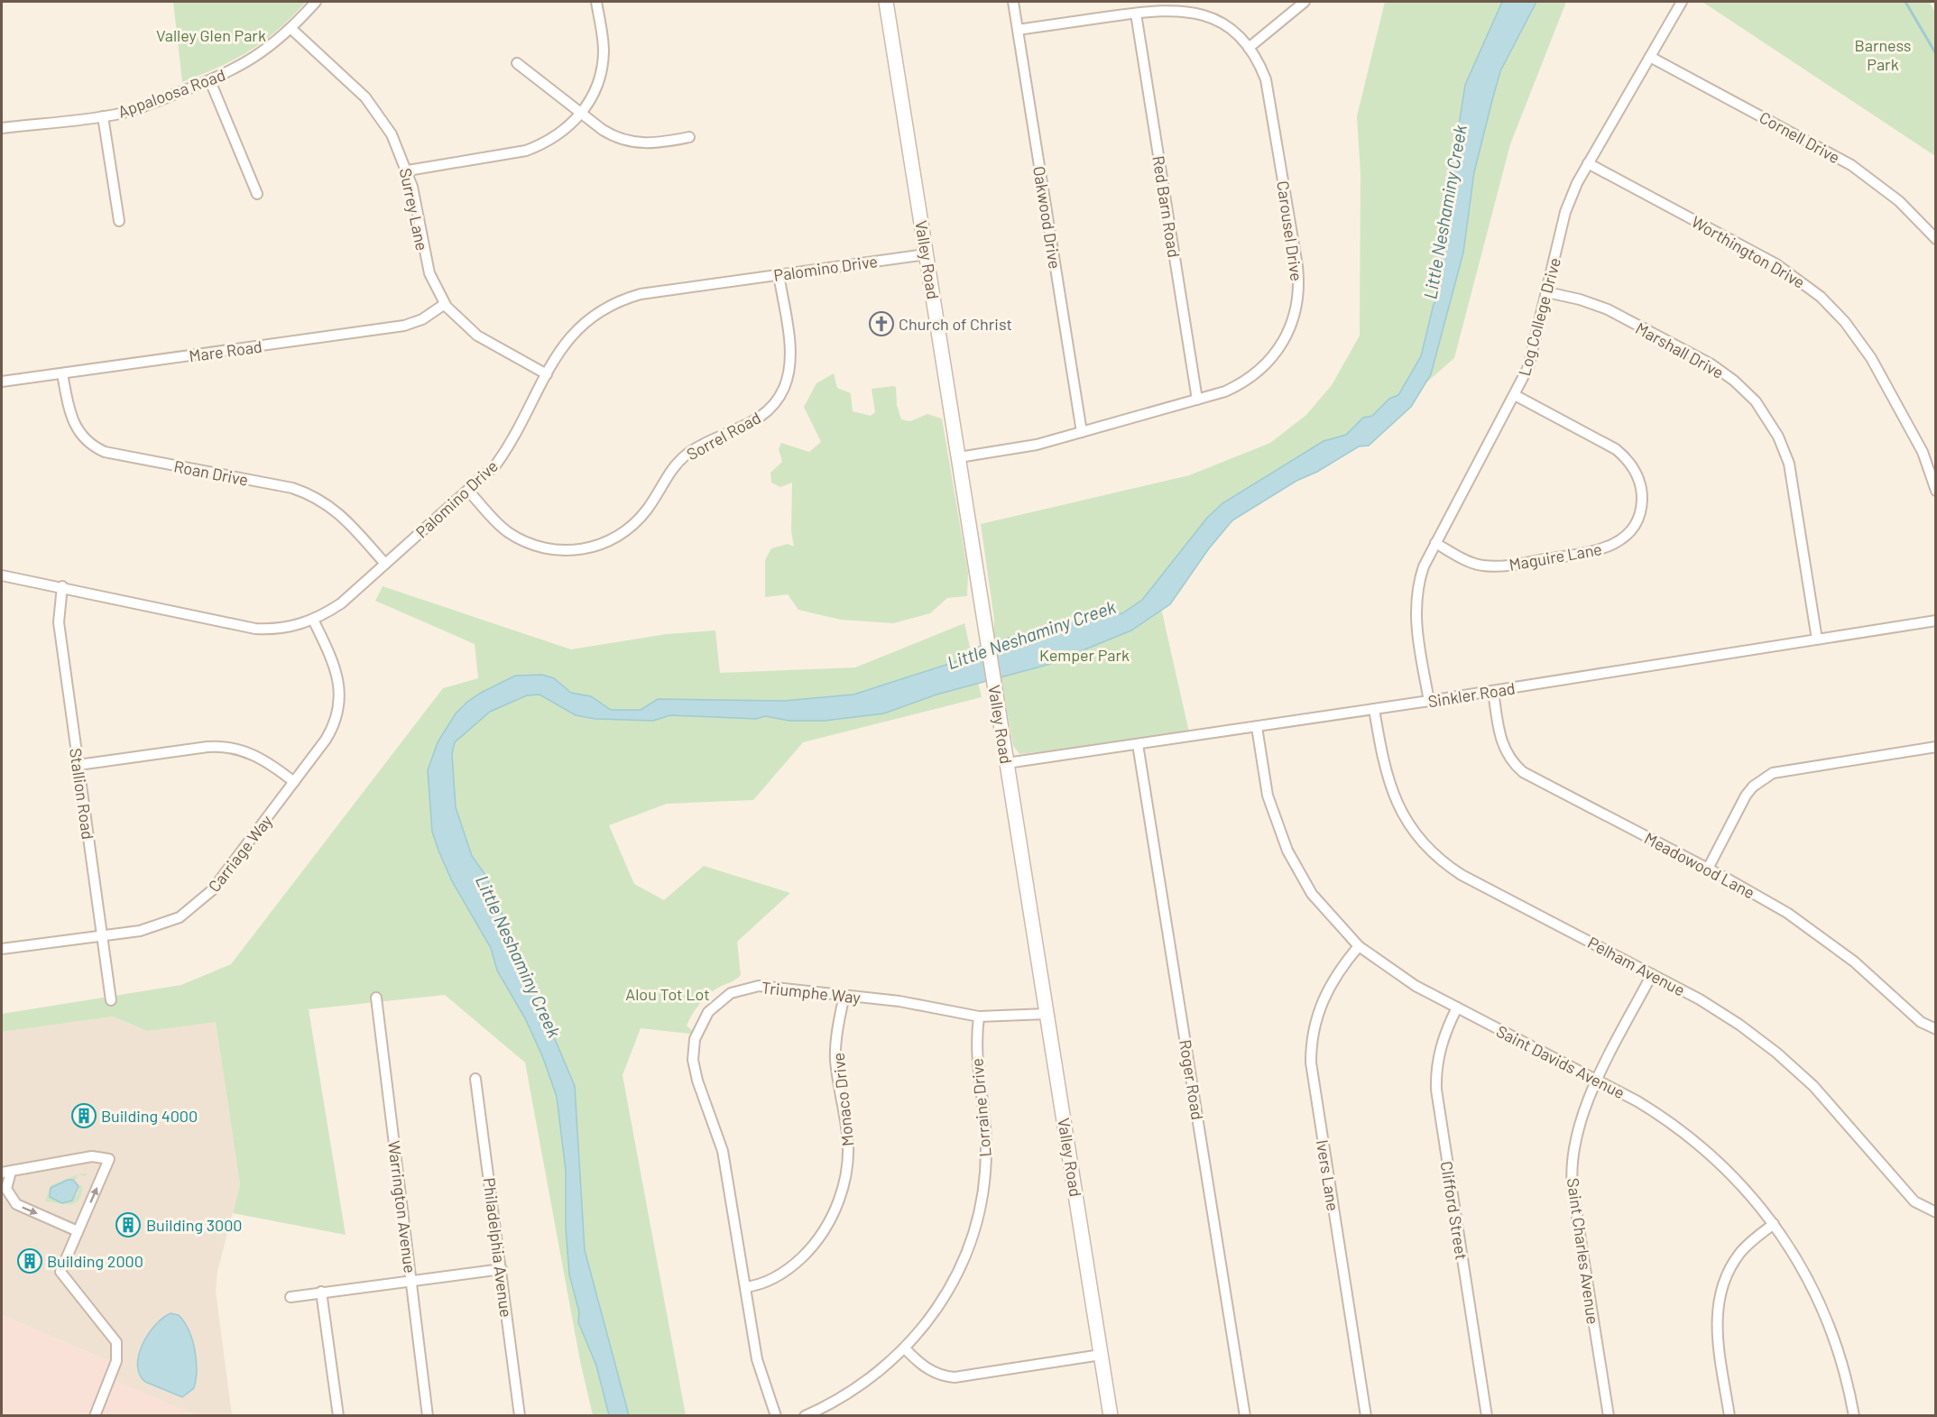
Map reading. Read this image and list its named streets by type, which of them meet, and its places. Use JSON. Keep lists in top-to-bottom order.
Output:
{
  "streets": {
    "street": [
      "Appaloosa Road",
      "Cornell Drive",
      "Red Barn Road",
      "Surrey Lane",
      "Oakwood Drive",
      "Carousel Drive",
      "Worthington Drive",
      "Valley Road",
      "Palomino Drive",
      "Log College Drive",
      "Marshall Drive",
      "Mare Road",
      "Sorrel Road",
      "Roan Drive",
      "Maguire Lane",
      "Sinkler Road",
      "Stallion Road",
      "Carriage Way",
      "Meadowood Lane",
      "Pelham Avenue",
      "Triumphe Way",
      "Saint Davids Avenue",
      "Roger Road",
      "Monaco Drive",
      "Lorraine Drive",
      "Ivers Lane",
      "Warrington Avenue",
      "Clifford Street",
      "Philadelphia Avenue",
      "Saint Charles Avenue"
    ]
  },
  "crossings": [
    ["Appaloosa Road", "Surrey Lane"],
    ["Cornell Drive", "Log College Drive"],
    ["Red Barn Road", "Carousel Drive"],
    ["Surrey Lane", "Palomino Drive"],
    ["Surrey Lane", "Mare Road"],
    ["Oakwood Drive", "Carousel Drive"],
    ["Carousel Drive", "Valley Road"],
    ["Worthington Drive", "Log College Drive"],
    ["Valley Road", "Palomino Drive"],
    ["Valley Road", "Sinkler Road"],
    ["Valley Road", "Triumphe Way"],
    ["Palomino Drive", "Sorrel Road"],
    ["Palomino Drive", "Roan Drive"],
    ["Palomino Drive", "Stallion Road"],
    ["Palomino Drive", "Carriage Way"],
    ["Log College Drive", "Marshall Drive"],
    ["Log College Drive", "Maguire Lane"],
    ["Log College Drive", "Sinkler Road"],
    ["Marshall Drive", "Sinkler Road"],
    ["Mare Road", "Roan Drive"],
    ["Sinkler Road", "Meadowood Lane"],
    ["Sinkler Road", "Pelham Avenue"],
    ["Sinkler Road", "Saint Davids Avenue"],
    ["Sinkler Road", "Roger Road"],
    ["Stallion Road", "Carriage Way"],
    ["Pelham Avenue", "Saint Charles Avenue"],
    ["Triumphe Way", "Monaco Drive"],
    ["Triumphe Way", "Lorraine Drive"],
    ["Saint Davids Avenue", "Ivers Lane"],
    ["Saint Davids Avenue", "Clifford Street"],
    ["Saint Davids Avenue", "Saint Charles Avenue"]
  ],
  "water": ["Little Neshaminy Creek"],
  "parks": [
    "Valley Glen Park",
    "Barness Park",
    "Kemper Park",
    "Alou Tot Lot"
  ],
  "places": {
    "church": ["Church of Christ"],
    "building": ["Building 4000", "Building 3000", "Building 2000"]
  }
}
